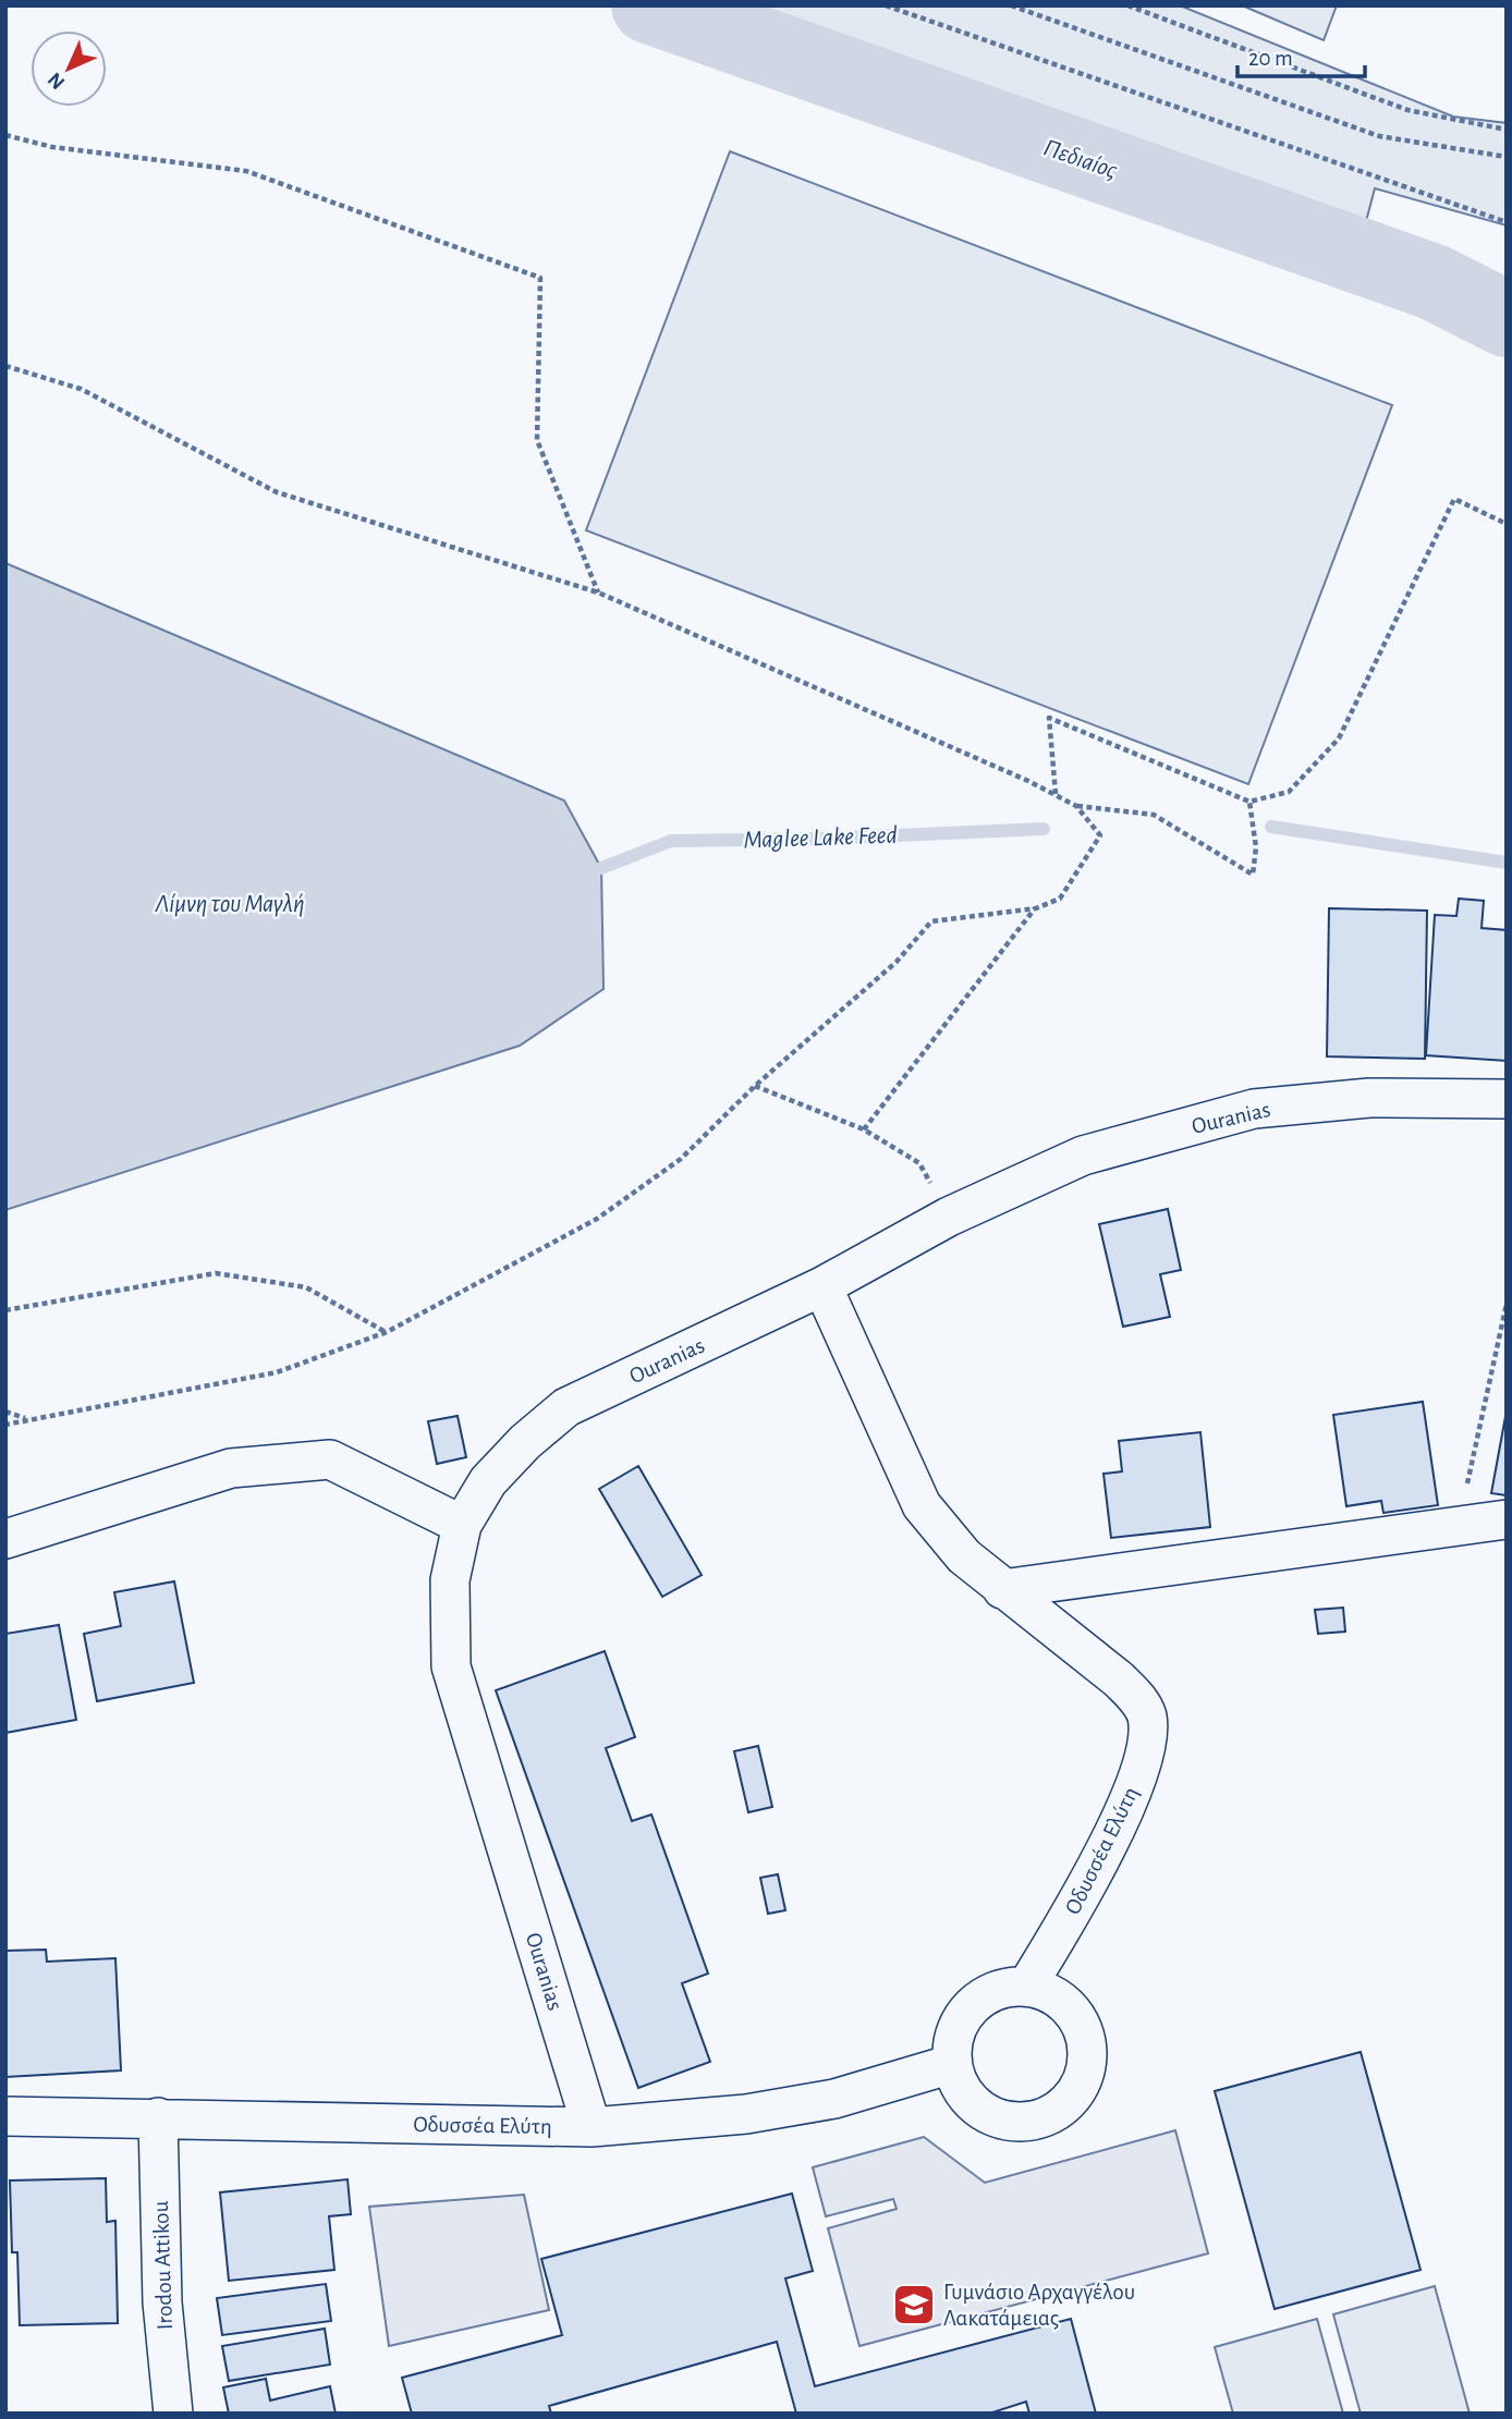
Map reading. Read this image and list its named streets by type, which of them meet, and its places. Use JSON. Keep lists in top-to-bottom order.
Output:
{
  "streets": {
    "street": ["Ouranias", "Οδυσσέα Ελύτη", "Irodou Attikou"]
  },
  "crossings": [
    ["Ouranias", "Οδυσσέα Ελύτη"],
    ["Οδυσσέα Ελύτη", "Irodou Attikou"]
  ],
  "water": ["Πεδιαίος", "Maglee Lake Feed", "Λίμνη του Μαγλή"],
  "places": {
    "school or university": ["Γυμνάσιο Αρχαγγέλου Λακατάμειας"]
  },
  "scale_bar": "20 m",
  "north": "bottom left"
}
